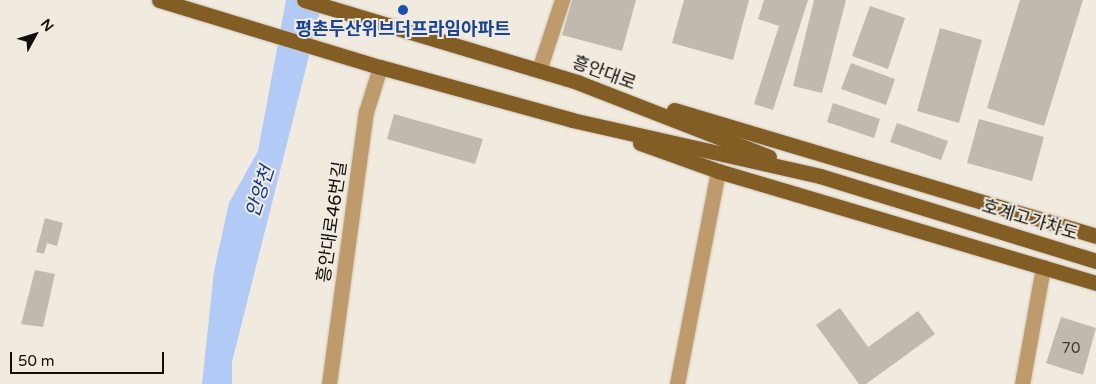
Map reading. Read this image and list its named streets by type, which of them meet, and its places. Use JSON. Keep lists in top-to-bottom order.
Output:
{
  "streets": {
    "main road": ["흥안대로", "호계고가차도"],
    "street": ["흥안대로46번길"]
  },
  "crossings": [
    ["흥안대로", "호계고가차도"],
    ["흥안대로", "흥안대로46번길"]
  ],
  "water": ["안양천"],
  "places": ["평촌두산위브더프라임아파트"],
  "house_numbers": ["70"],
  "scale_bar": "50 m",
  "north": "top right"
}
